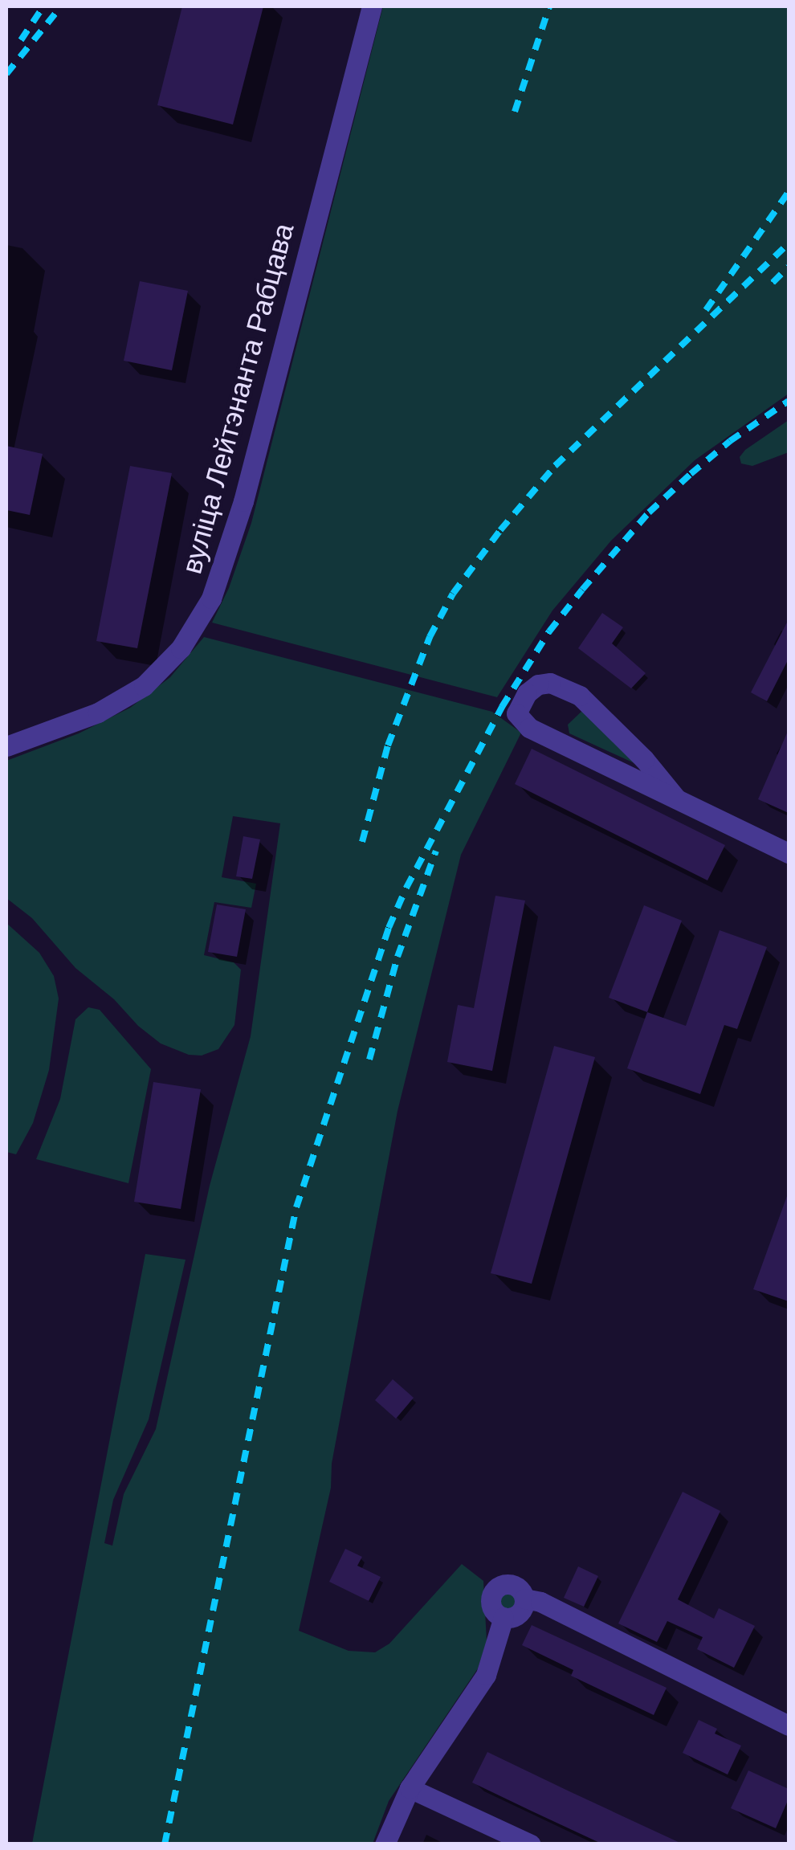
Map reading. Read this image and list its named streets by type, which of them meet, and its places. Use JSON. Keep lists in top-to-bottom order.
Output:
{
  "streets": {
    "street": ["вуліца Лейтэнанта Рабцава"]
  }
}
